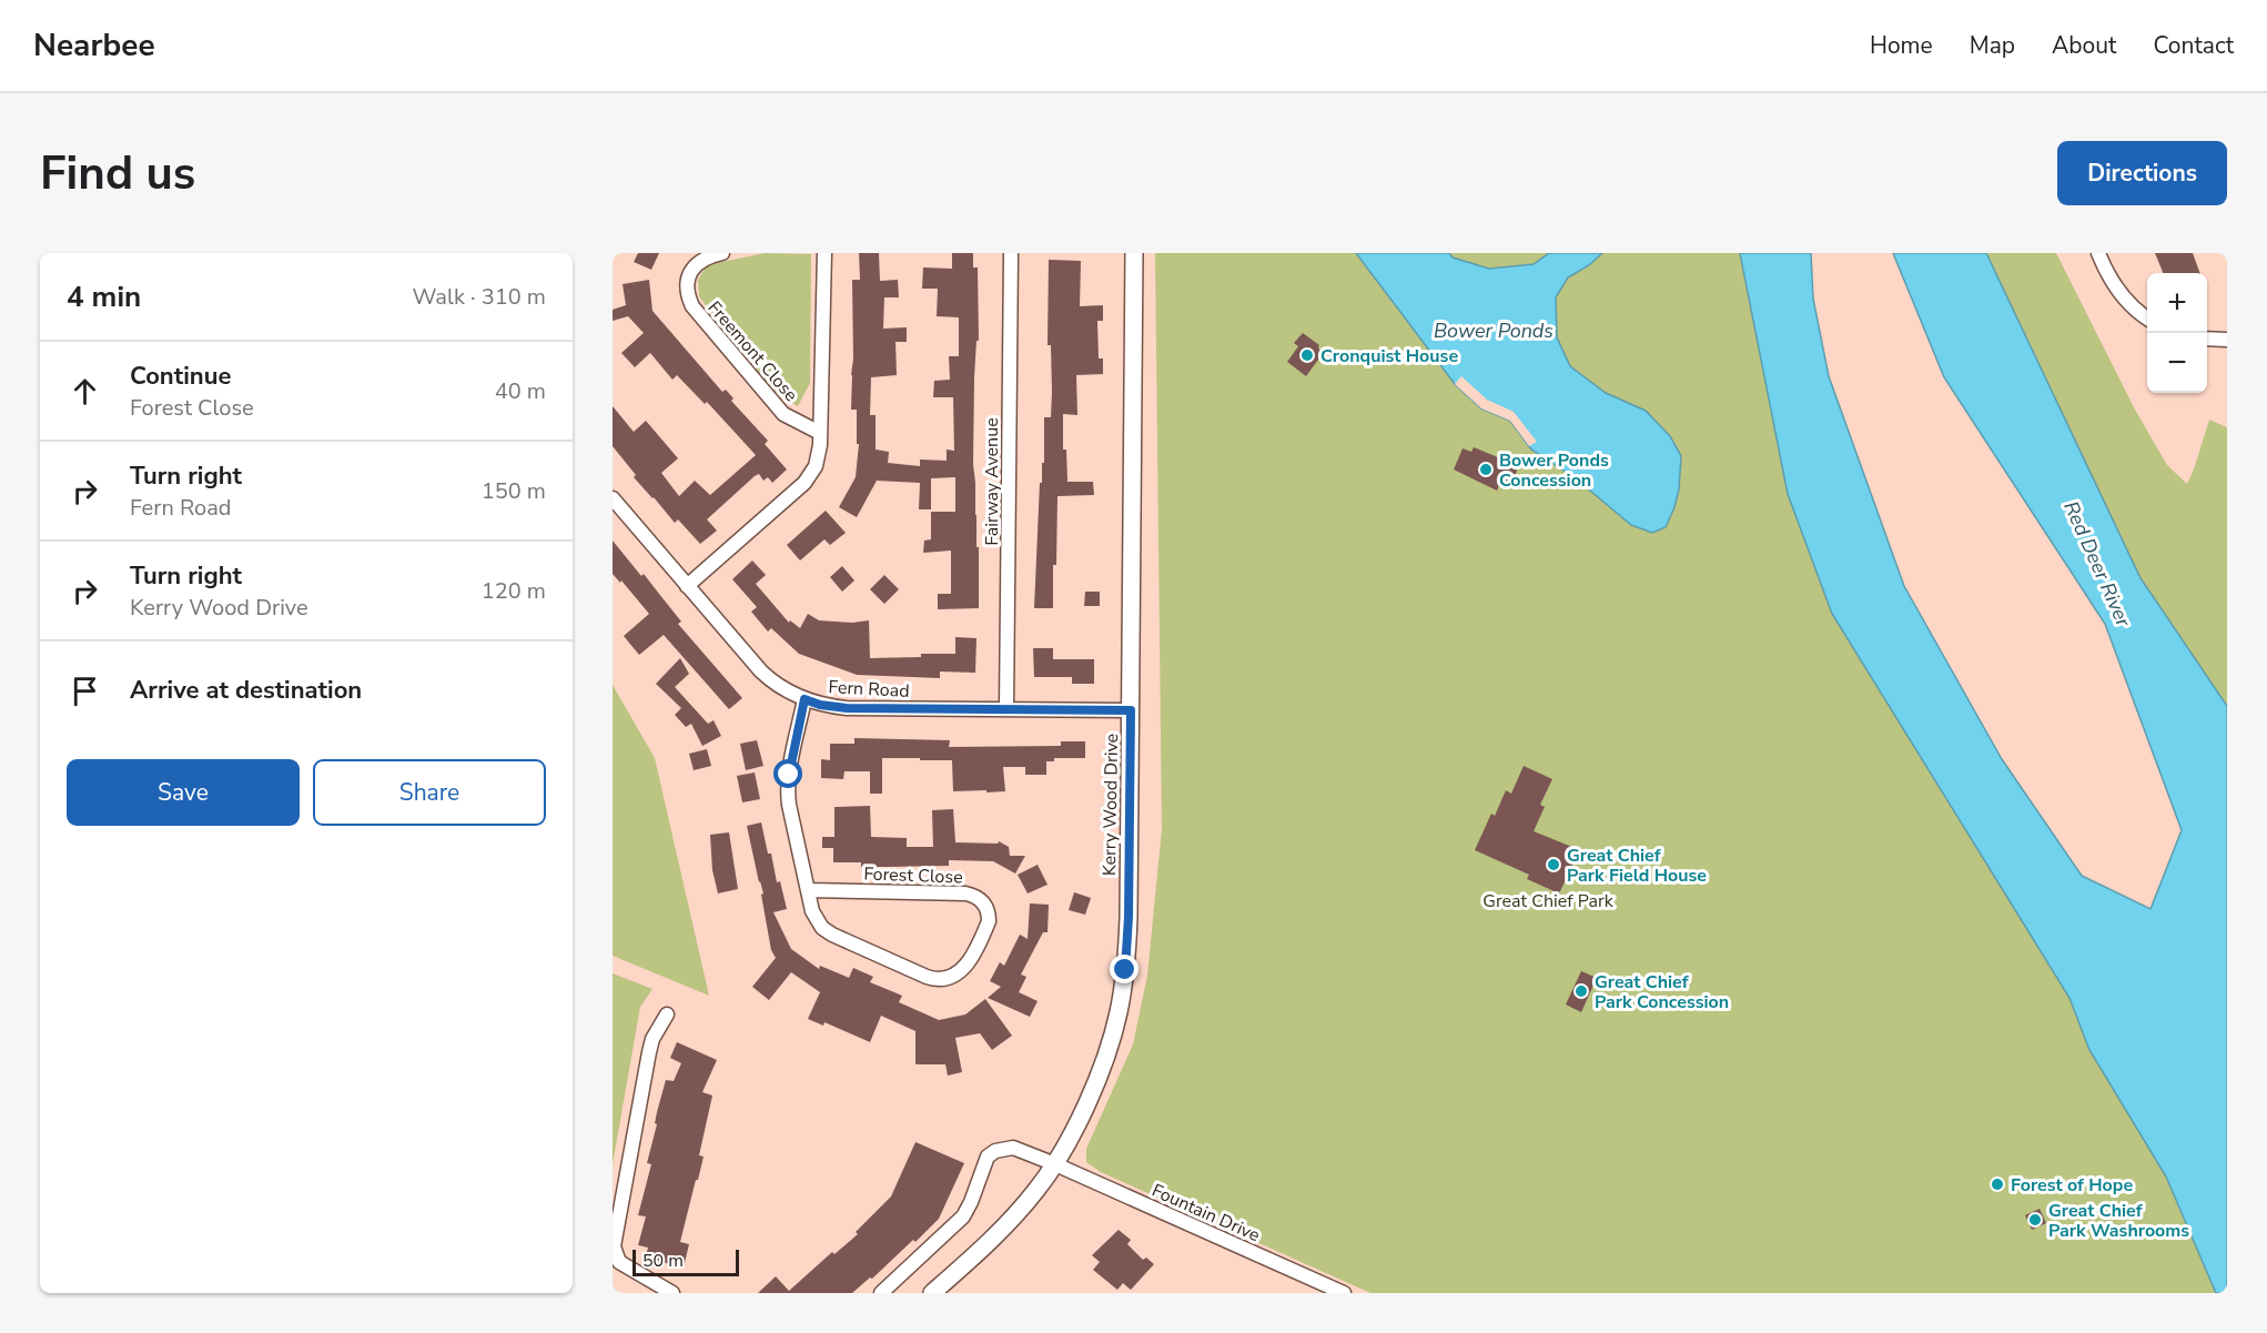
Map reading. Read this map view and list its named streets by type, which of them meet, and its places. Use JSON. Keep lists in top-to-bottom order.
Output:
{
  "streets": {
    "street": [
      "Freemont Close",
      "Fairway Avenue",
      "Fern Road",
      "Kerry Wood Drive",
      "Forest Close",
      "Fountain Drive"
    ]
  },
  "crossings": [
    ["Freemont Close", "Fern Road"],
    ["Fairway Avenue", "Fern Road"],
    ["Fern Road", "Kerry Wood Drive"],
    ["Fern Road", "Forest Close"],
    ["Kerry Wood Drive", "Fountain Drive"]
  ],
  "water": ["Bower Ponds", "Red Deer River"],
  "parks": ["Great Chief Park"],
  "places": [
    "Cronquist House",
    "Bower Ponds Concession",
    "Great Chief Park Field House",
    "Great Chief Park Concession",
    "Forest of Hope",
    "Great Chief Park Washrooms"
  ],
  "scale_bar": "50 m",
  "page": {
    "header": "Nearbee",
    "nav": [
      "Home",
      "Map",
      "About",
      "Contact"
    ],
    "buttons": [
      "Directions",
      ["Save", "Share"]
    ],
    "title": "Find us",
    "heading": ["4 min", "Walk · 310 m"],
    "map_buttons": ["+", "−"],
    "list": [
      ["Continue", "Forest Close", "40 m"],
      ["Turn right", "Fern Road", "150 m"],
      ["Turn right", "Kerry Wood Drive", "120 m"],
      "Arrive at destination"
    ],
    "scale": "50 m"
  }
}
